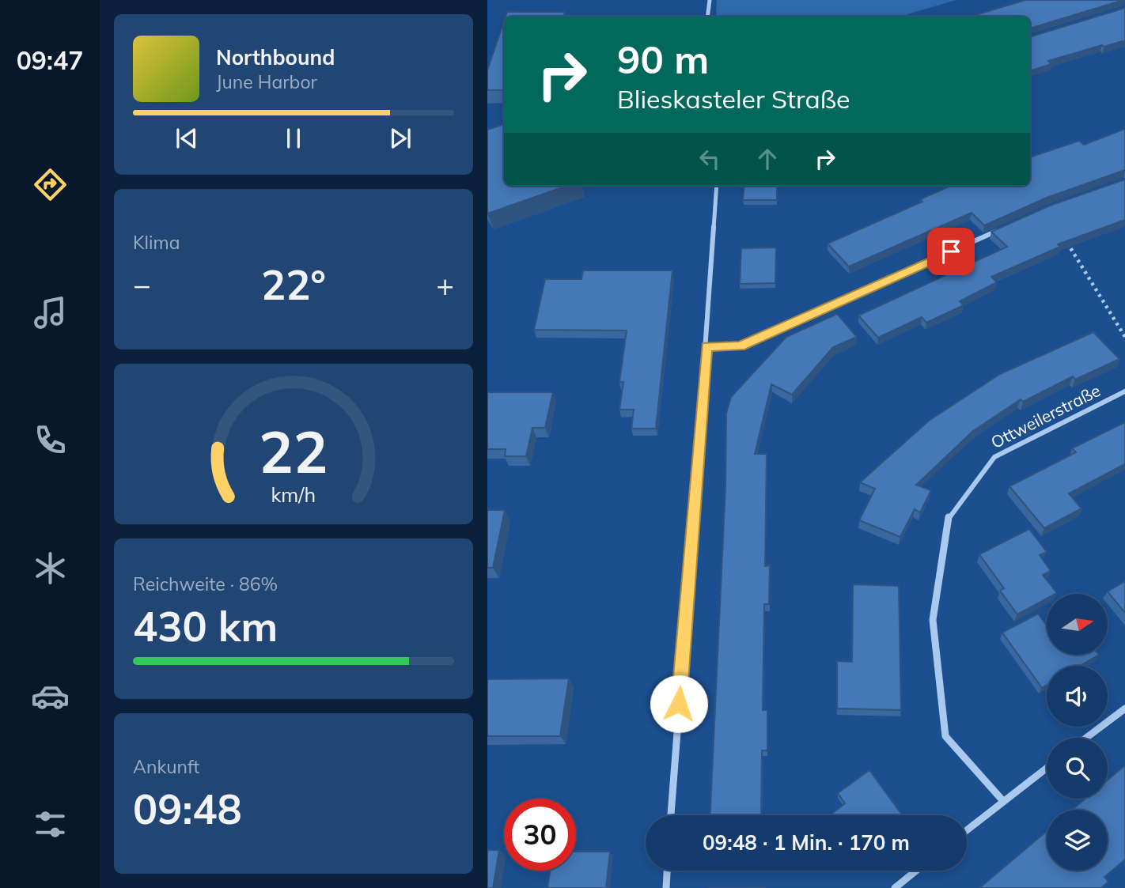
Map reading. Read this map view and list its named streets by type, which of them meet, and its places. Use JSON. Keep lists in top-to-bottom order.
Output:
{
  "streets": {
    "street": ["Ottweilerstraße"]
  },
  "north": "right",
  "page": {
    "tabs": "09:47",
    "turn": ["90 m", "Blieskasteler Straße"],
    "song": ["Northbound", "June Harbor"],
    "tile": [
      "Klima",
      ["Reichweite · 86%", "430 km"],
      ["Ankunft", "09:48"]
    ],
    "heat": ["−", "22°", "+"],
    "limit": "30",
    "trip": "09:48 · 1 Min. · 170 m",
    "gauge": ["22", "km/h"]
  }
}
